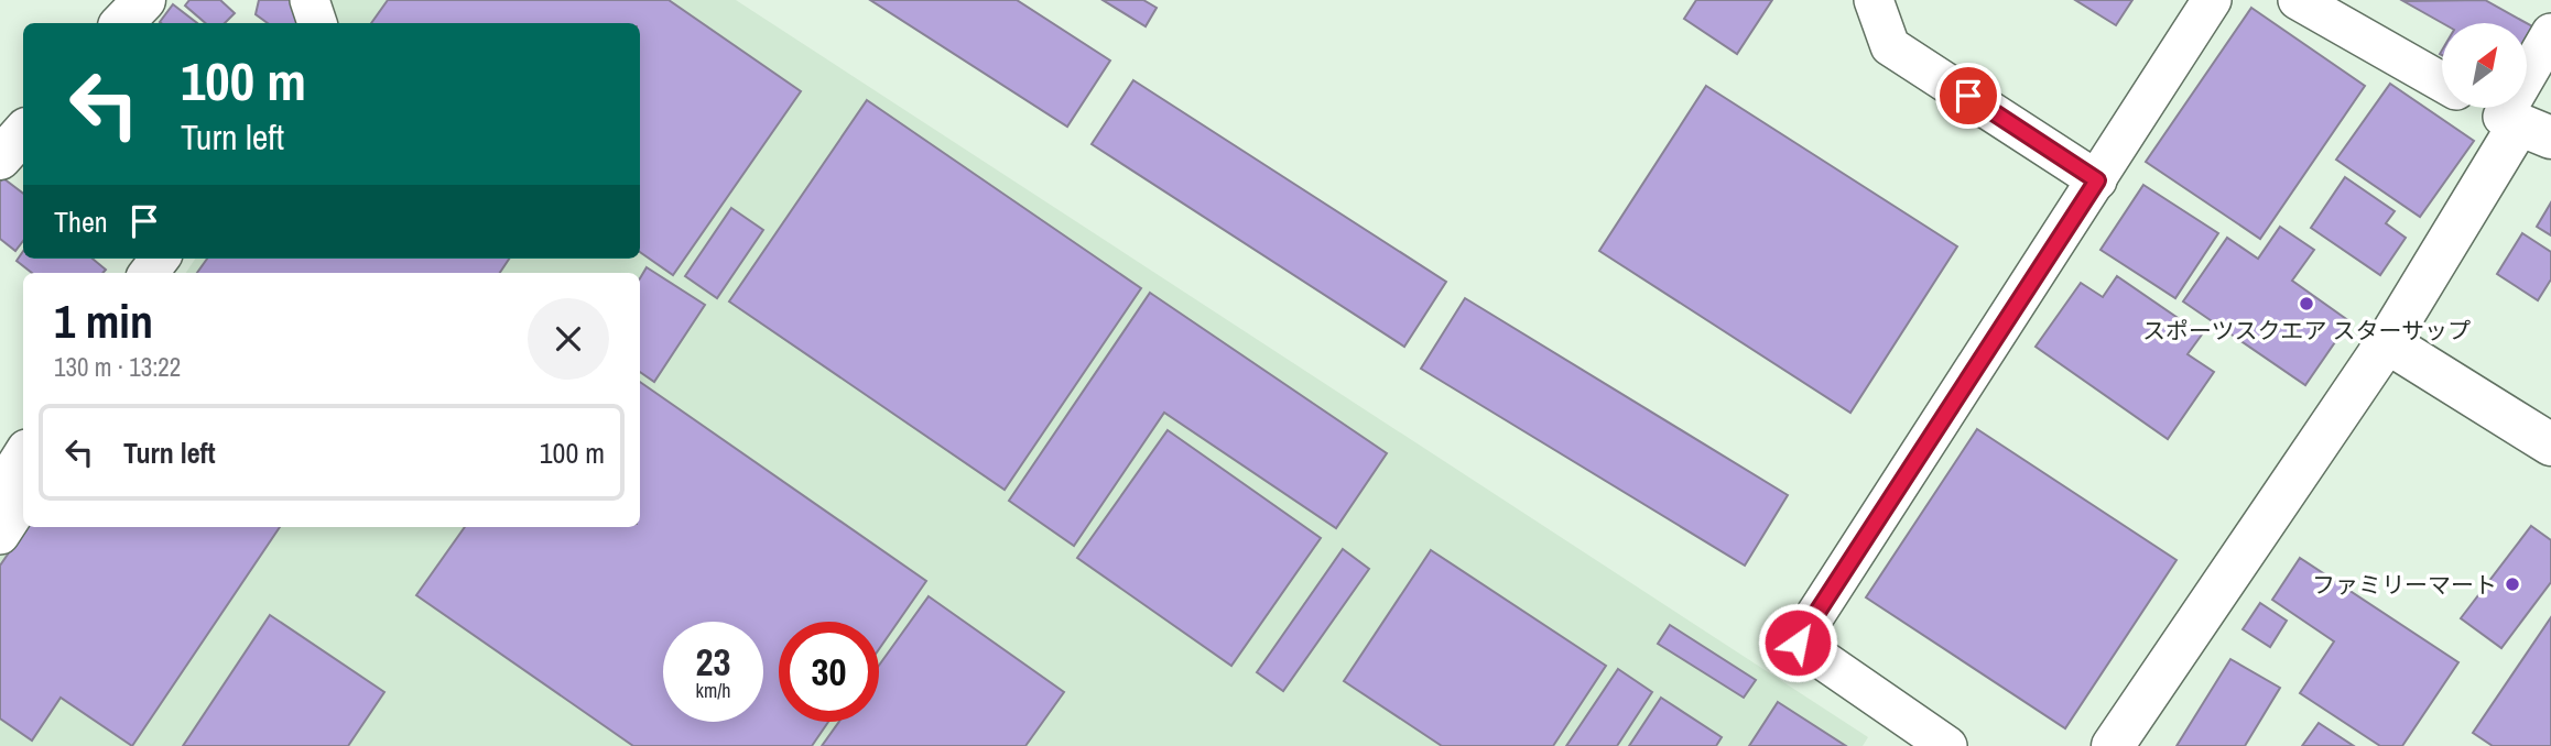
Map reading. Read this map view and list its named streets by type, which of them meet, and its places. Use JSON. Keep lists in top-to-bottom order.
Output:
{
  "places": ["スポーツスクエア スターサップ", "ファミリーマート"],
  "north": "top right",
  "page": {
    "turn": ["100 m", "Turn left"],
    "then": "Then",
    "heading": ["1 min", "130 m · 13:22"],
    "list": [
      {
        "name": "Turn left",
        "value": "100 m"
      }
    ],
    "speed": "23 km/h",
    "limit": "30"
  }
}
